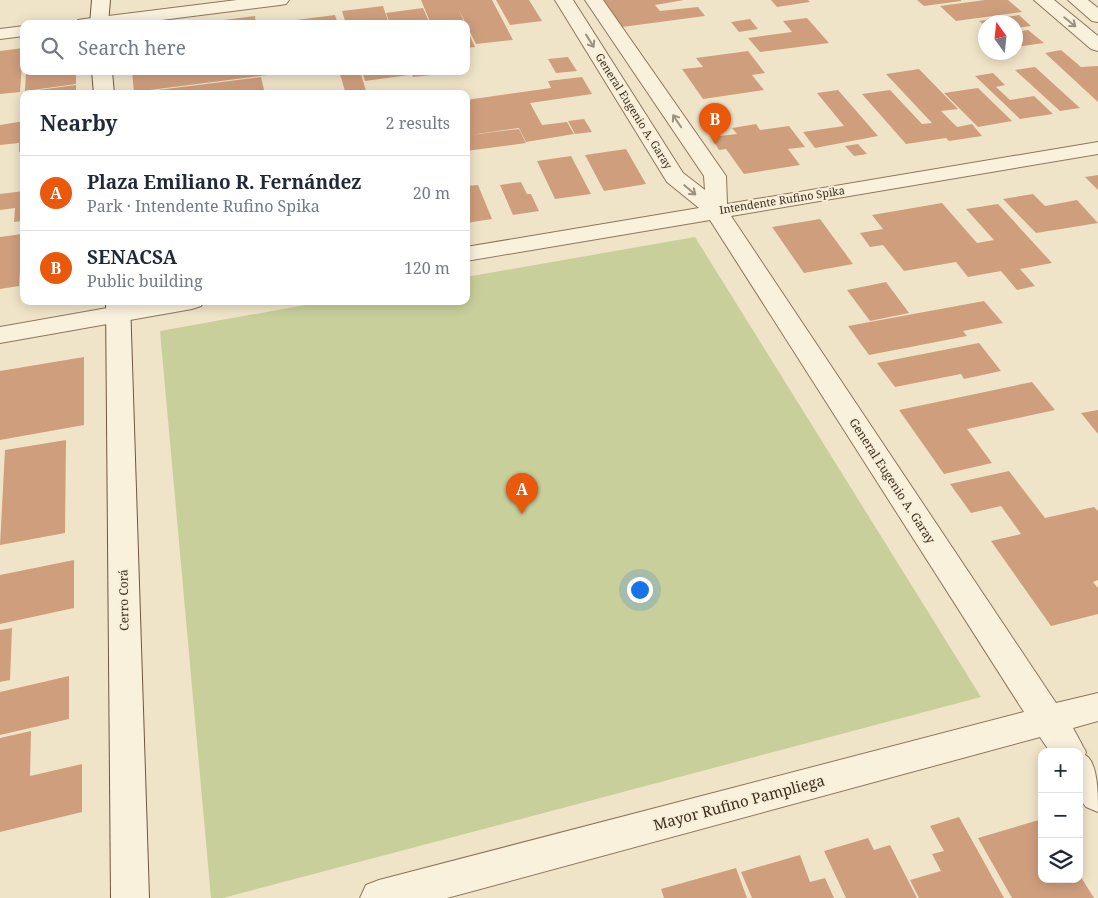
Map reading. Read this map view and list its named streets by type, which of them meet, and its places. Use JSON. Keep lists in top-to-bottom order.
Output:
{
  "streets": {
    "street": [
      "General Eugenio A. Garay",
      "Intendente Rufino Spika",
      "Cerro Corá",
      "Mayor Rufino Pampliega"
    ]
  },
  "crossings": [
    ["General Eugenio A. Garay", "Intendente Rufino Spika"],
    ["General Eugenio A. Garay", "Mayor Rufino Pampliega"]
  ],
  "north": "top",
  "page": {
    "search": "Search here",
    "heading": ["Nearby", "2 results"],
    "pins": ["B", "A"],
    "list": [
      {
        "mark": "A",
        "name": "Plaza Emiliano R. Fernández",
        "note": "Park · Intendente Rufino Spika",
        "value": "20 m"
      },
      {
        "mark": "B",
        "name": "SENACSA",
        "note": "Public building",
        "value": "120 m"
      }
    ],
    "map_buttons": ["+", "−"]
  }
}
